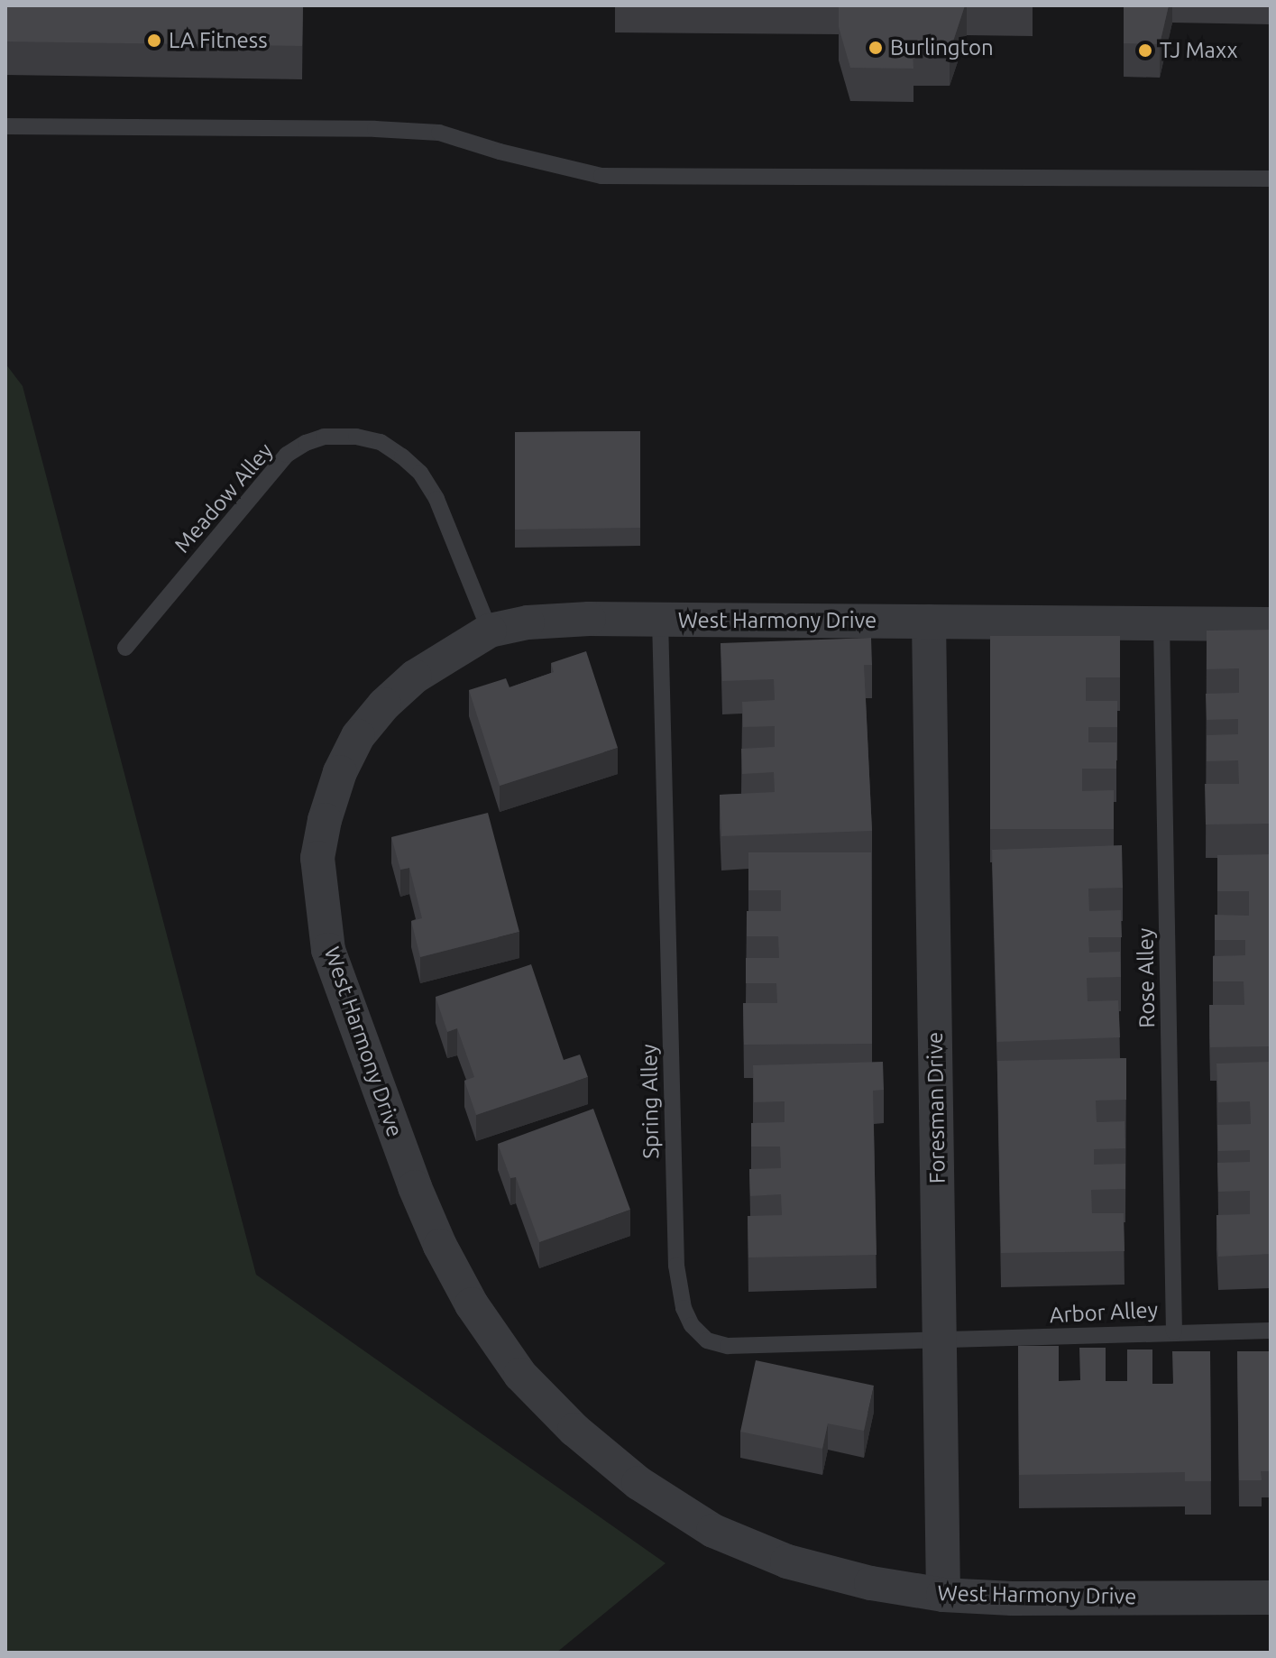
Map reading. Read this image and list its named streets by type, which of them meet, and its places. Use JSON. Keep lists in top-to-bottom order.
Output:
{
  "streets": {
    "street": ["West Harmony Drive", "Foresman Drive"],
    "lane": [
      "Meadow Alley",
      "Rose Alley",
      "Spring Alley",
      "Arbor Alley"
    ]
  },
  "crossings": [
    ["Meadow Alley", "West Harmony Drive"],
    ["West Harmony Drive", "Rose Alley"],
    ["West Harmony Drive", "Spring Alley"],
    ["West Harmony Drive", "Foresman Drive"],
    ["Rose Alley", "Arbor Alley"],
    ["Spring Alley", "Foresman Drive"],
    ["Spring Alley", "Arbor Alley"],
    ["Foresman Drive", "Arbor Alley"]
  ],
  "places": ["LA Fitness", "Burlington", "TJ Maxx"]
}
